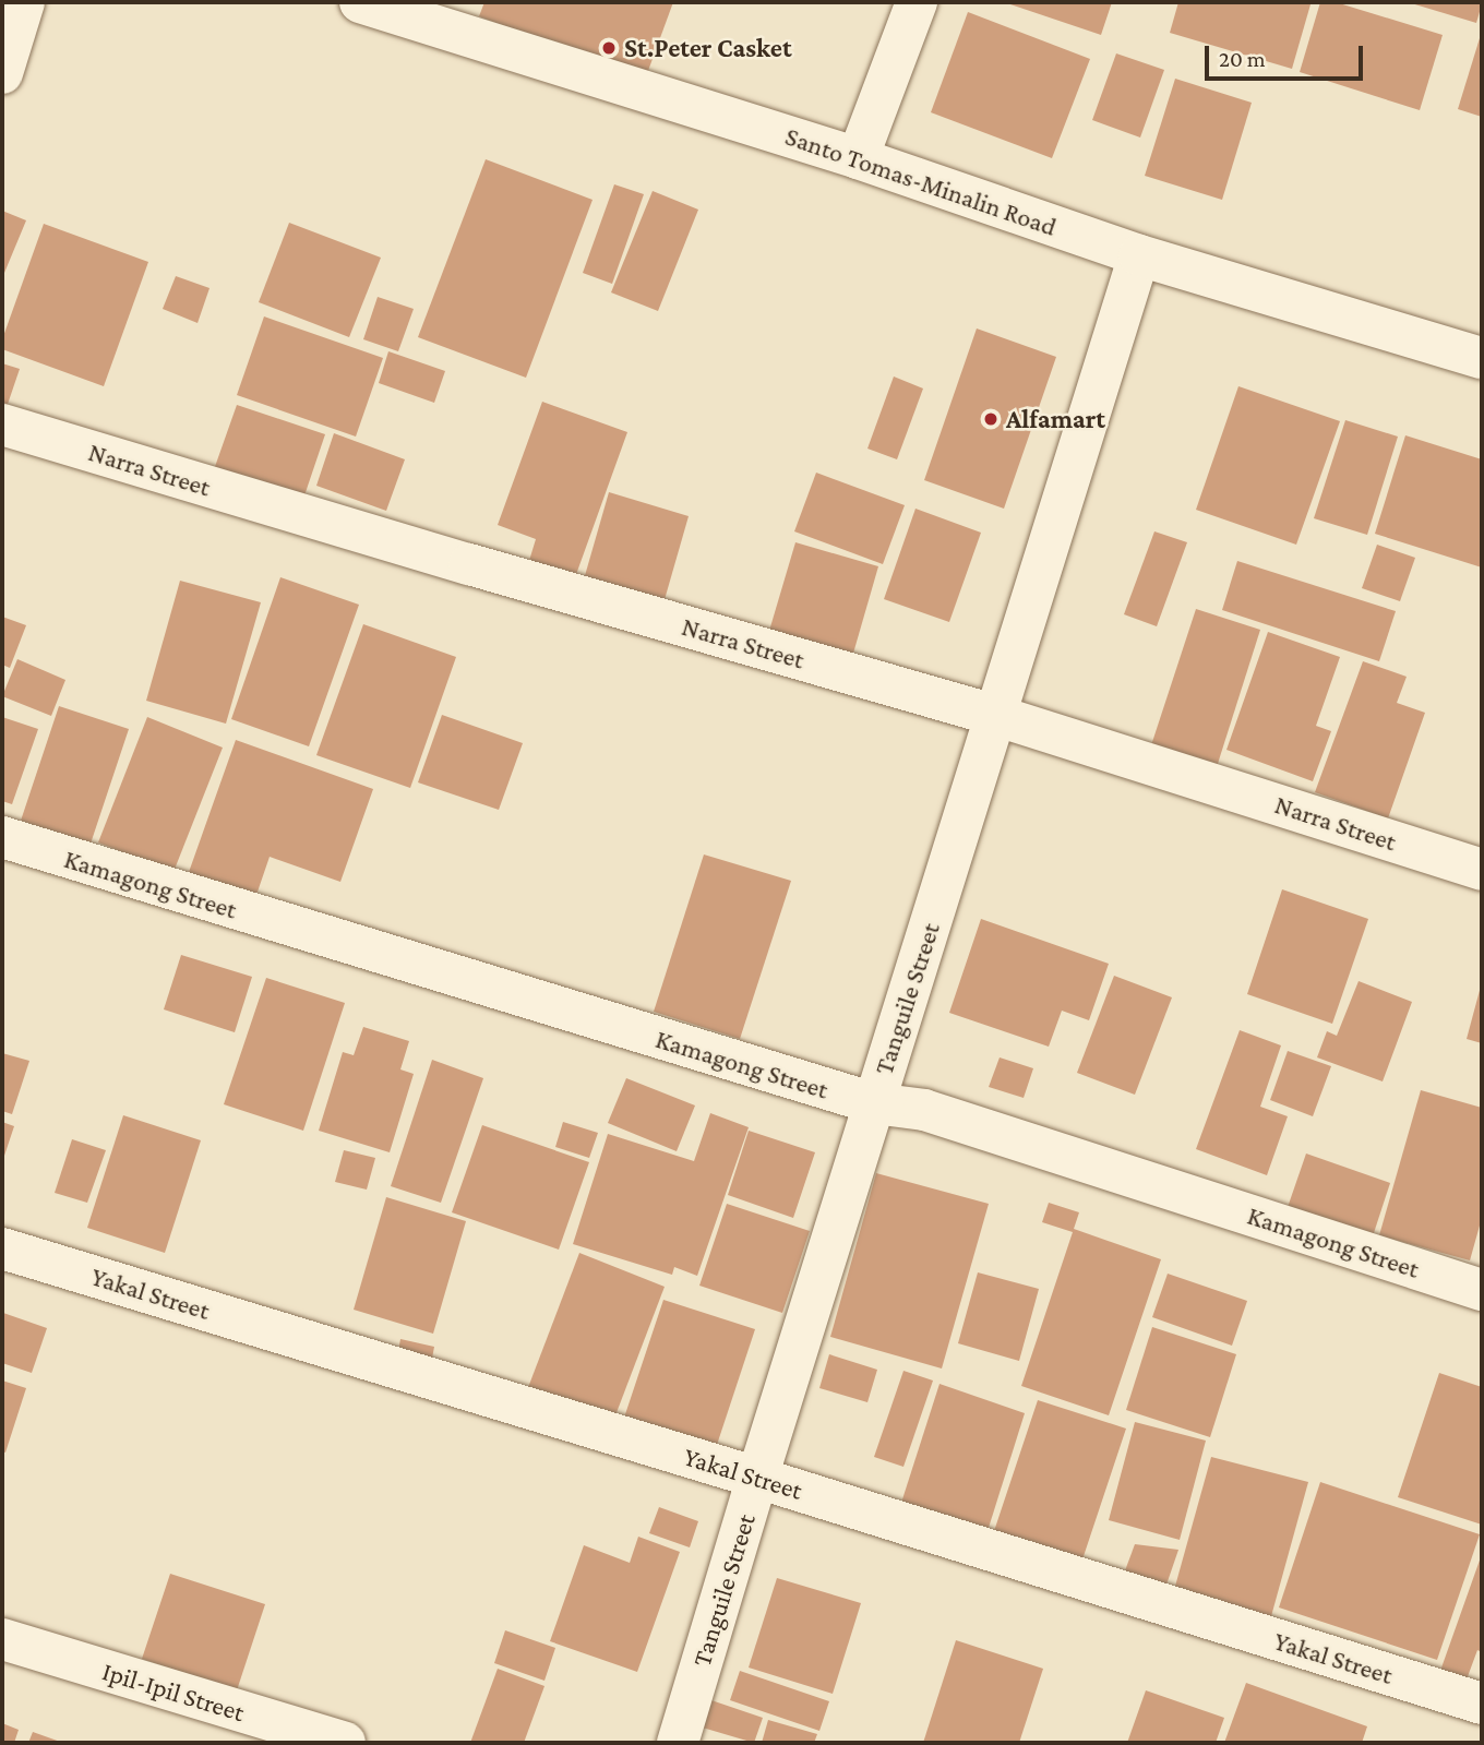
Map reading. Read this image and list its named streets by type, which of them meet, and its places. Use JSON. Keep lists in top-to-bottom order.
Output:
{
  "streets": {
    "street": [
      "Santo Tomas-Minalin Road",
      "Narra Street",
      "Kamagong Street",
      "Tanguile Street",
      "Yakal Street",
      "Ipil-Ipil Street"
    ]
  },
  "crossings": [
    ["Santo Tomas-Minalin Road", "Tanguile Street"],
    ["Narra Street", "Tanguile Street"],
    ["Kamagong Street", "Tanguile Street"],
    ["Tanguile Street", "Yakal Street"]
  ],
  "places": ["St.Peter Casket", "Alfamart"],
  "scale_bar": "20 m"
}
